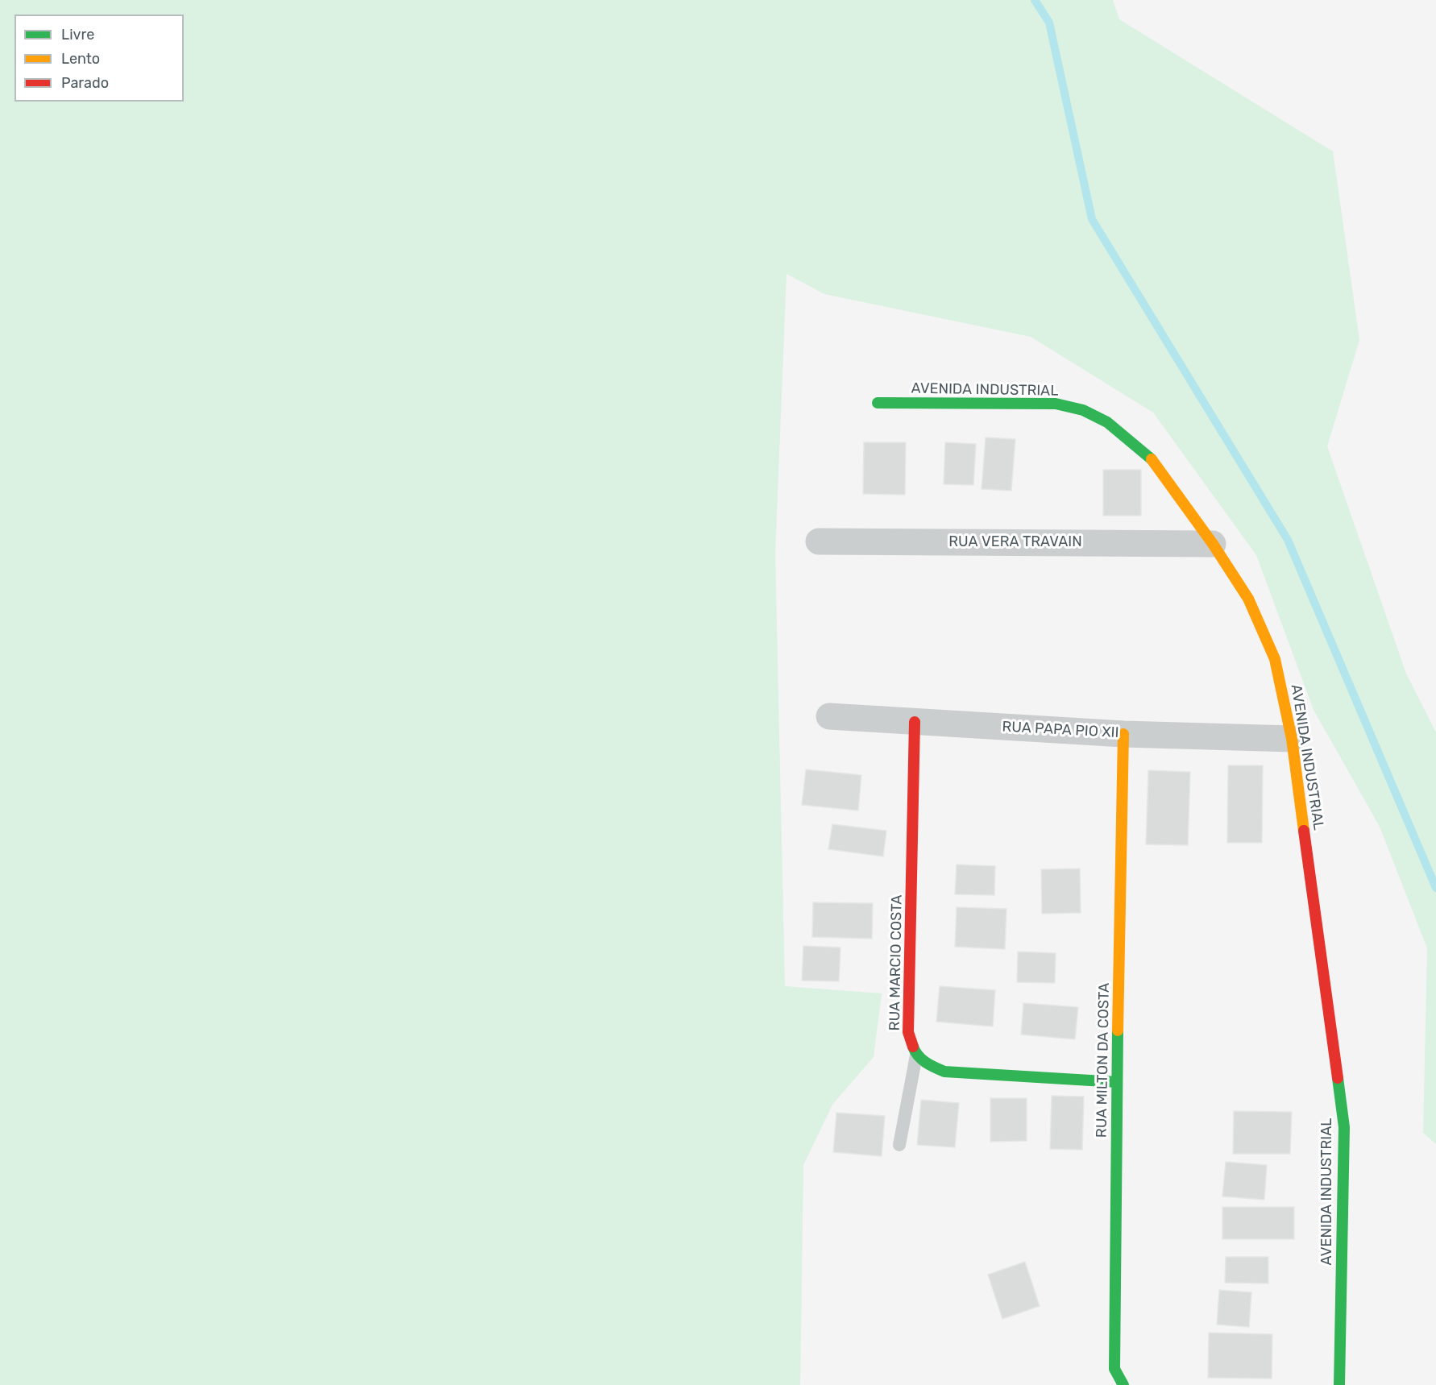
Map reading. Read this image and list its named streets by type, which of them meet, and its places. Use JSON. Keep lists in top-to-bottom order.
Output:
{
  "streets": {
    "street": [
      "AVENIDA INDUSTRIAL",
      "RUA VERA TRAVAIN",
      "RUA PAPA PIO XII",
      "RUA MARCIO COSTA",
      "RUA MILTON DA COSTA"
    ]
  },
  "crossings": [
    ["AVENIDA INDUSTRIAL", "RUA VERA TRAVAIN"],
    ["AVENIDA INDUSTRIAL", "RUA PAPA PIO XII"],
    ["RUA PAPA PIO XII", "RUA MARCIO COSTA"],
    ["RUA PAPA PIO XII", "RUA MILTON DA COSTA"]
  ],
  "legend": ["Livre", "Lento", "Parado"]
}
